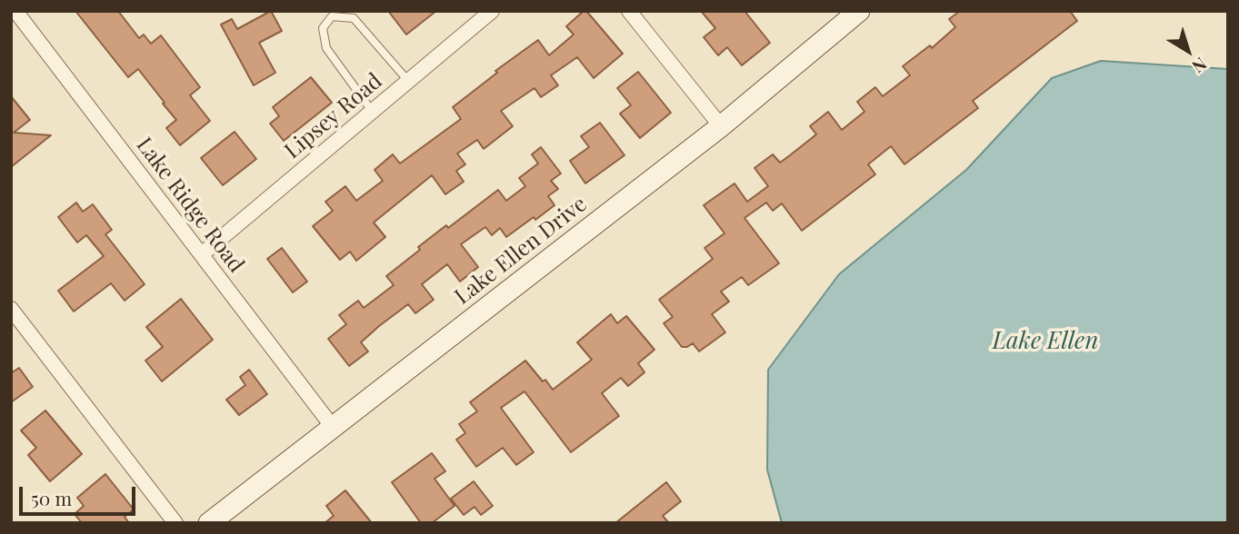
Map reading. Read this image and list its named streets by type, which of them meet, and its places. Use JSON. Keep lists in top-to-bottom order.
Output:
{
  "streets": {
    "street": ["Lipsey Road", "Lake Ridge Road", "Lake Ellen Drive"]
  },
  "crossings": [
    ["Lipsey Road", "Lake Ridge Road"],
    ["Lake Ridge Road", "Lake Ellen Drive"]
  ],
  "water": ["Lake Ellen"],
  "scale_bar": "50 m",
  "north": "bottom right"
}
